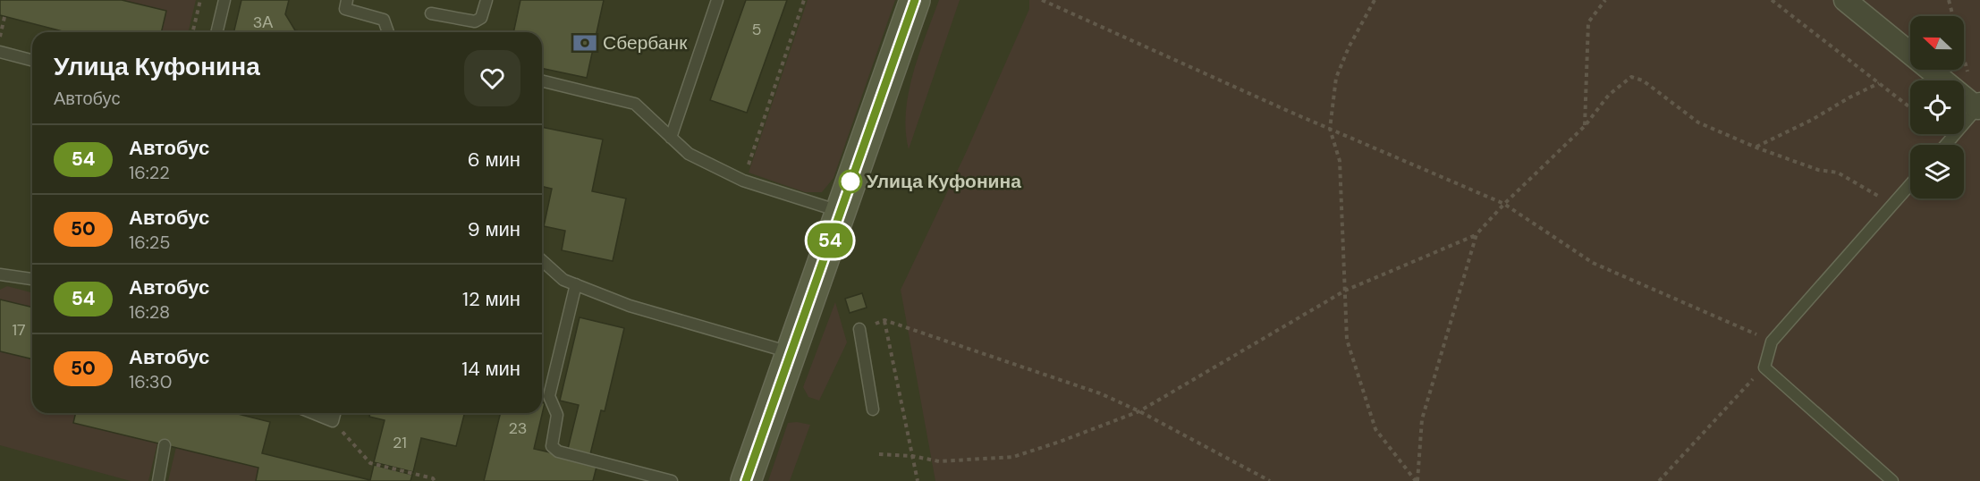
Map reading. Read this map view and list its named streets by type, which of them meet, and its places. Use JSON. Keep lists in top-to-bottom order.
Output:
{
  "places": {
    "bank": ["Сбербанк"],
    "other": ["Улица Куфонина"]
  },
  "lines": ["bus line 54"],
  "house_numbers": [
    "3А",
    "5",
    "17",
    "23",
    "21"
  ],
  "north": "left",
  "page": {
    "on_map": "54",
    "heading": ["Улица Куфонина", "Автобус"],
    "list": [
      {
        "mark": "54",
        "name": "Автобус",
        "note": "16:22",
        "value": "6 мин"
      },
      {
        "mark": "50",
        "name": "Автобус",
        "note": "16:25",
        "value": "9 мин"
      },
      {
        "mark": "54",
        "name": "Автобус",
        "note": "16:28",
        "value": "12 мин"
      },
      {
        "mark": "50",
        "name": "Автобус",
        "note": "16:30",
        "value": "14 мин"
      }
    ]
  }
}
